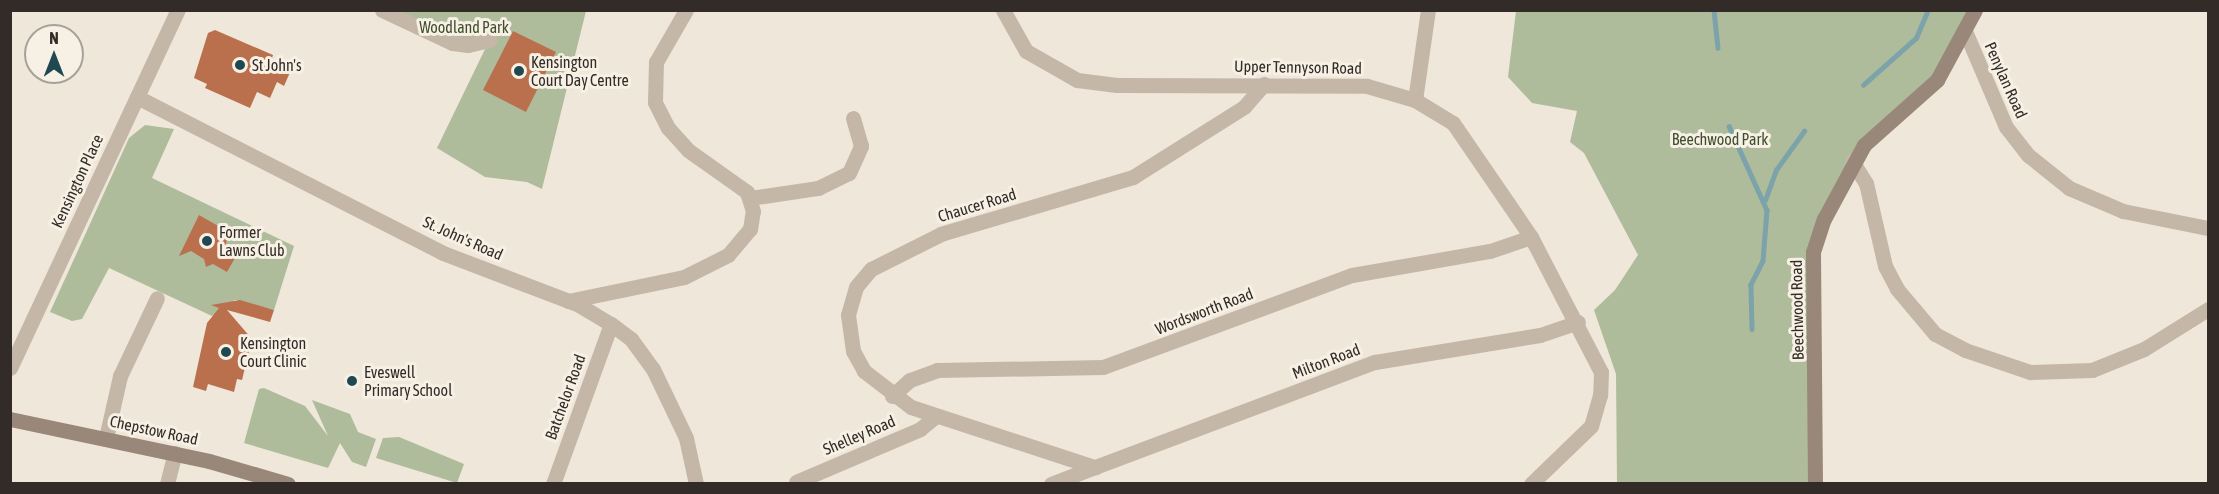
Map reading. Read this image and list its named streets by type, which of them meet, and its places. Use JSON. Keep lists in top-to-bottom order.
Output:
{
  "streets": {
    "street": [
      "Upper Tennyson Road",
      "Penylan Road",
      "Kensington Place",
      "Chaucer Road",
      "St. John's Road",
      "Beechwood Road",
      "Wordsworth Road",
      "Milton Road",
      "Batchelor Road",
      "Chepstow Road",
      "Shelley Road"
    ]
  },
  "crossings": [
    ["Upper Tennyson Road", "Chaucer Road"],
    ["Upper Tennyson Road", "Wordsworth Road"],
    ["Upper Tennyson Road", "Milton Road"],
    ["Penylan Road", "Beechwood Road"],
    ["Kensington Place", "St. John's Road"],
    ["Chaucer Road", "Wordsworth Road"],
    ["Chaucer Road", "Shelley Road"],
    ["St. John's Road", "Batchelor Road"]
  ],
  "parks": ["Woodland Park", "Beechwood Park"],
  "places": [
    "St John's",
    "Kensington Court Day Centre",
    "Former Lawns Club",
    "Kensington Court Clinic",
    "Eveswell Primary School"
  ],
  "north": "top"
}
